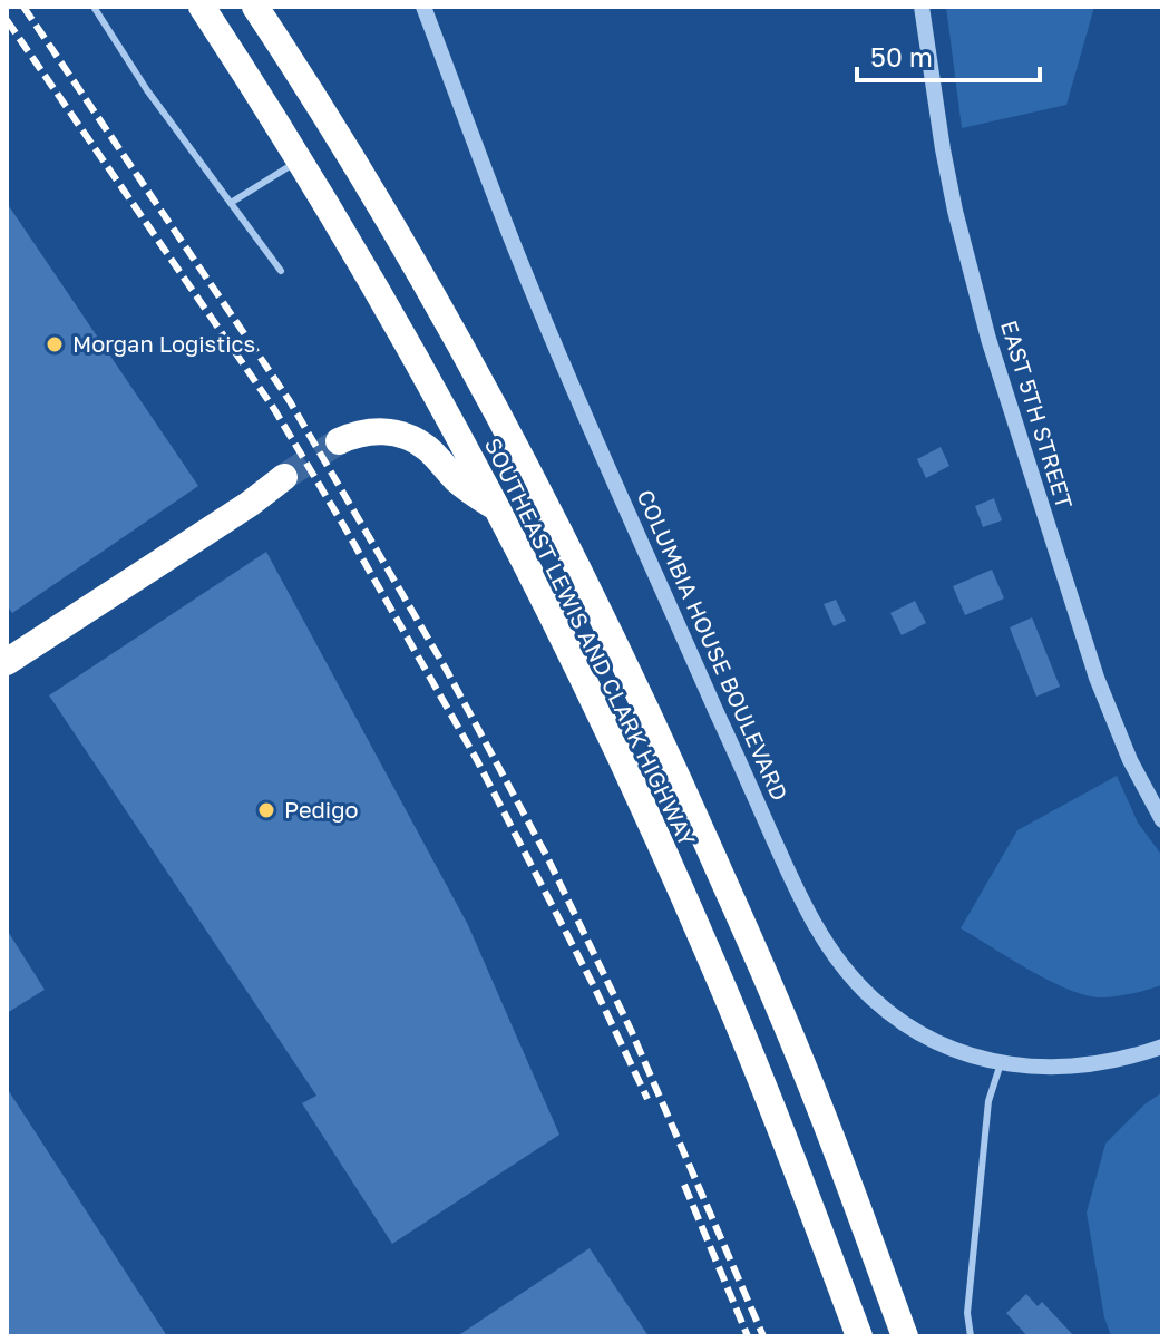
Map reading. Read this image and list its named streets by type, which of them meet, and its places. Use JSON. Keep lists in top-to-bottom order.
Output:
{
  "streets": {
    "highway": ["SOUTHEAST LEWIS AND CLARK HIGHWAY"],
    "street": ["EAST 5TH STREET", "COLUMBIA HOUSE BOULEVARD"]
  },
  "places": ["Morgan Logistics", "Pedigo"],
  "scale_bar": "50 m"
}
